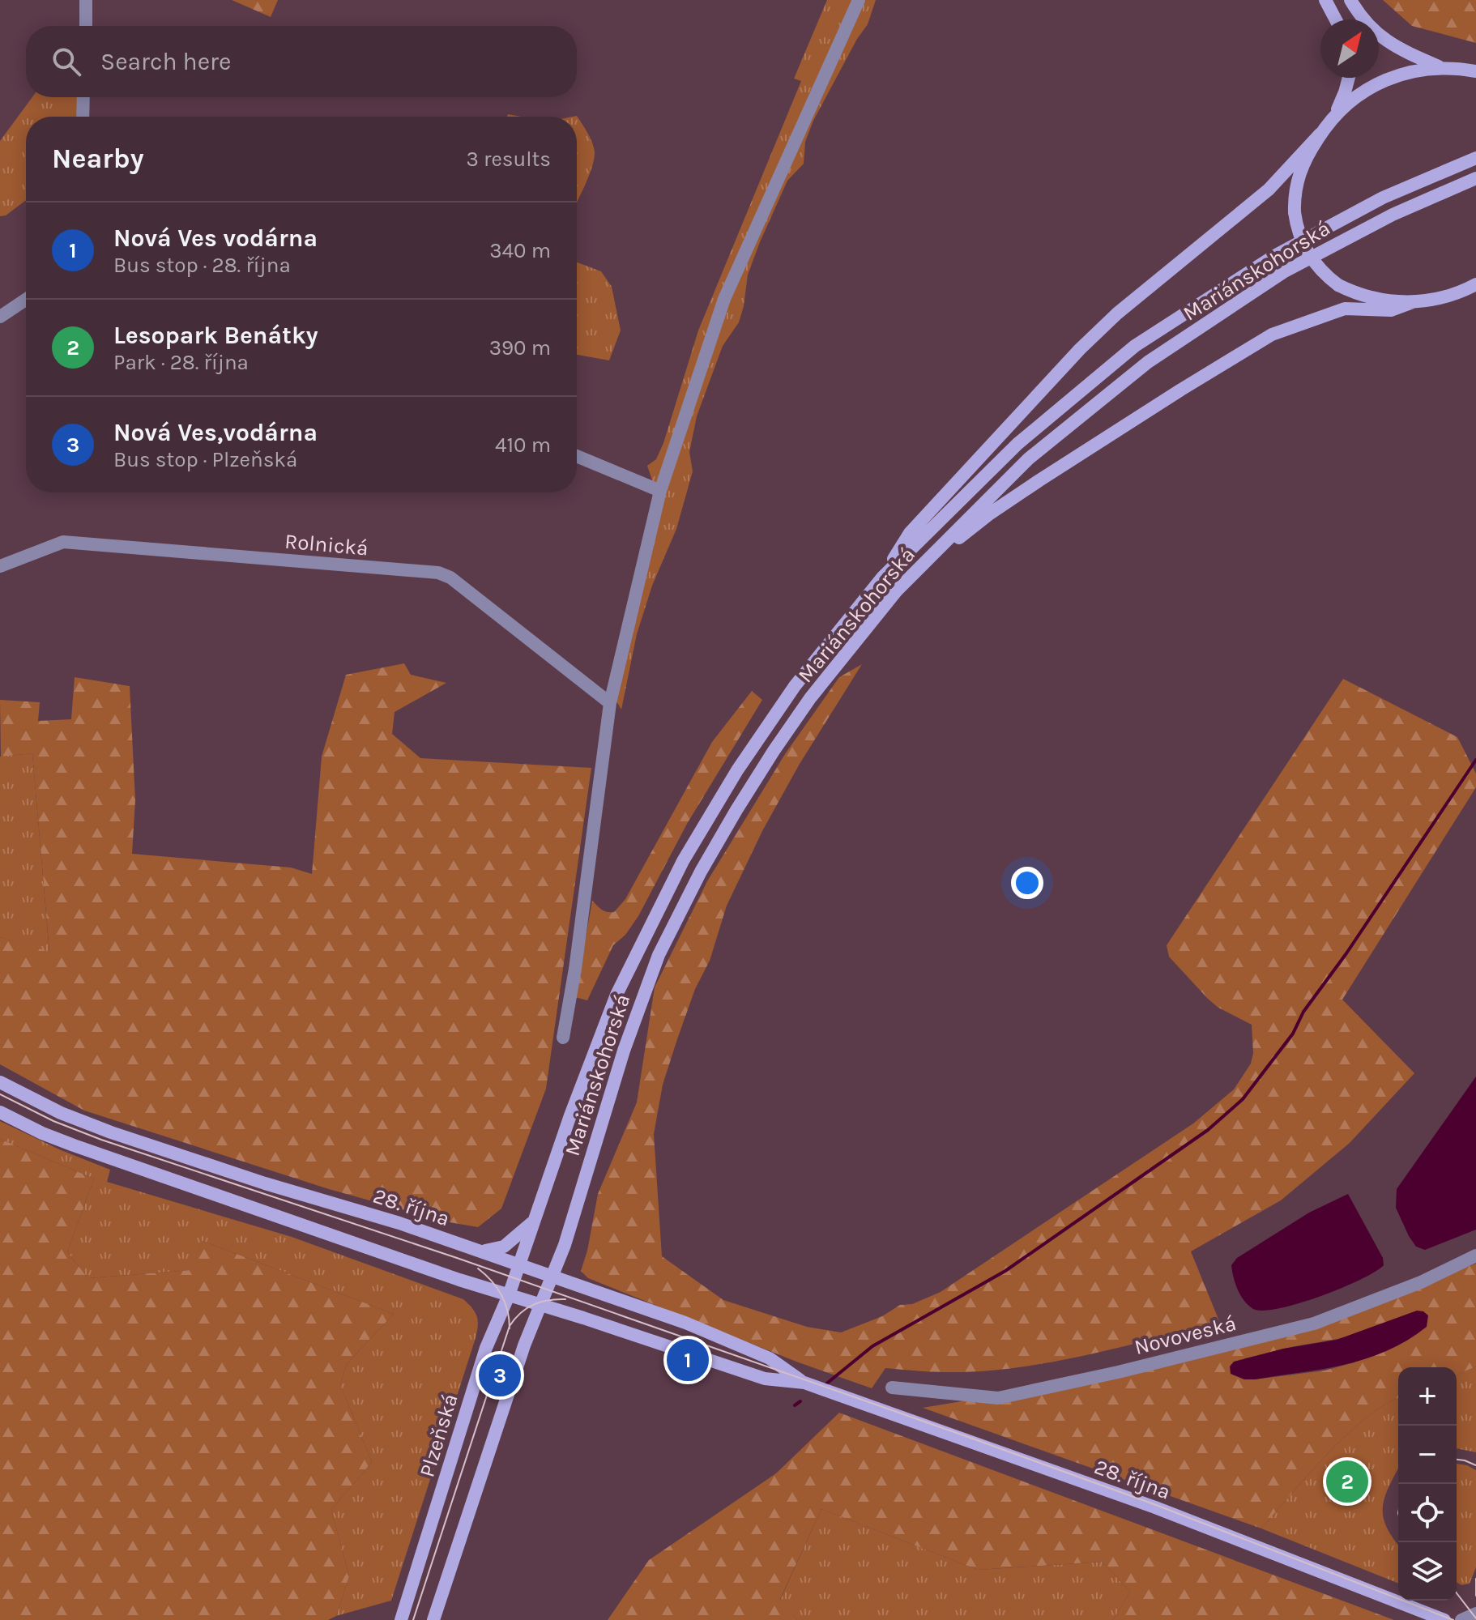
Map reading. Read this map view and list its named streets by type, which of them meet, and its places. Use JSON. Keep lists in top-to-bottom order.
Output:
{
  "streets": {
    "main road": ["Mariánskohorská", "28. října", "Plzeňská"],
    "street": ["Rolnická", "Novoveská"]
  },
  "crossings": [
    ["Mariánskohorská", "28. října"],
    ["Mariánskohorská", "Plzeňská"],
    ["28. října", "Plzeňská"]
  ],
  "north": "top right",
  "page": {
    "search": "Search here",
    "heading": ["Nearby", "3 results"],
    "list": [
      {
        "mark": "1",
        "name": "Nová Ves vodárna",
        "note": "Bus stop · 28. října",
        "value": "340 m"
      },
      {
        "mark": "2",
        "name": "Lesopark Benátky",
        "note": "Park · 28. října",
        "value": "390 m"
      },
      {
        "mark": "3",
        "name": "Nová Ves,vodárna",
        "note": "Bus stop · Plzeňská",
        "value": "410 m"
      }
    ],
    "pins": ["1", "3", "2"],
    "map_buttons": ["+", "−"]
  }
}
